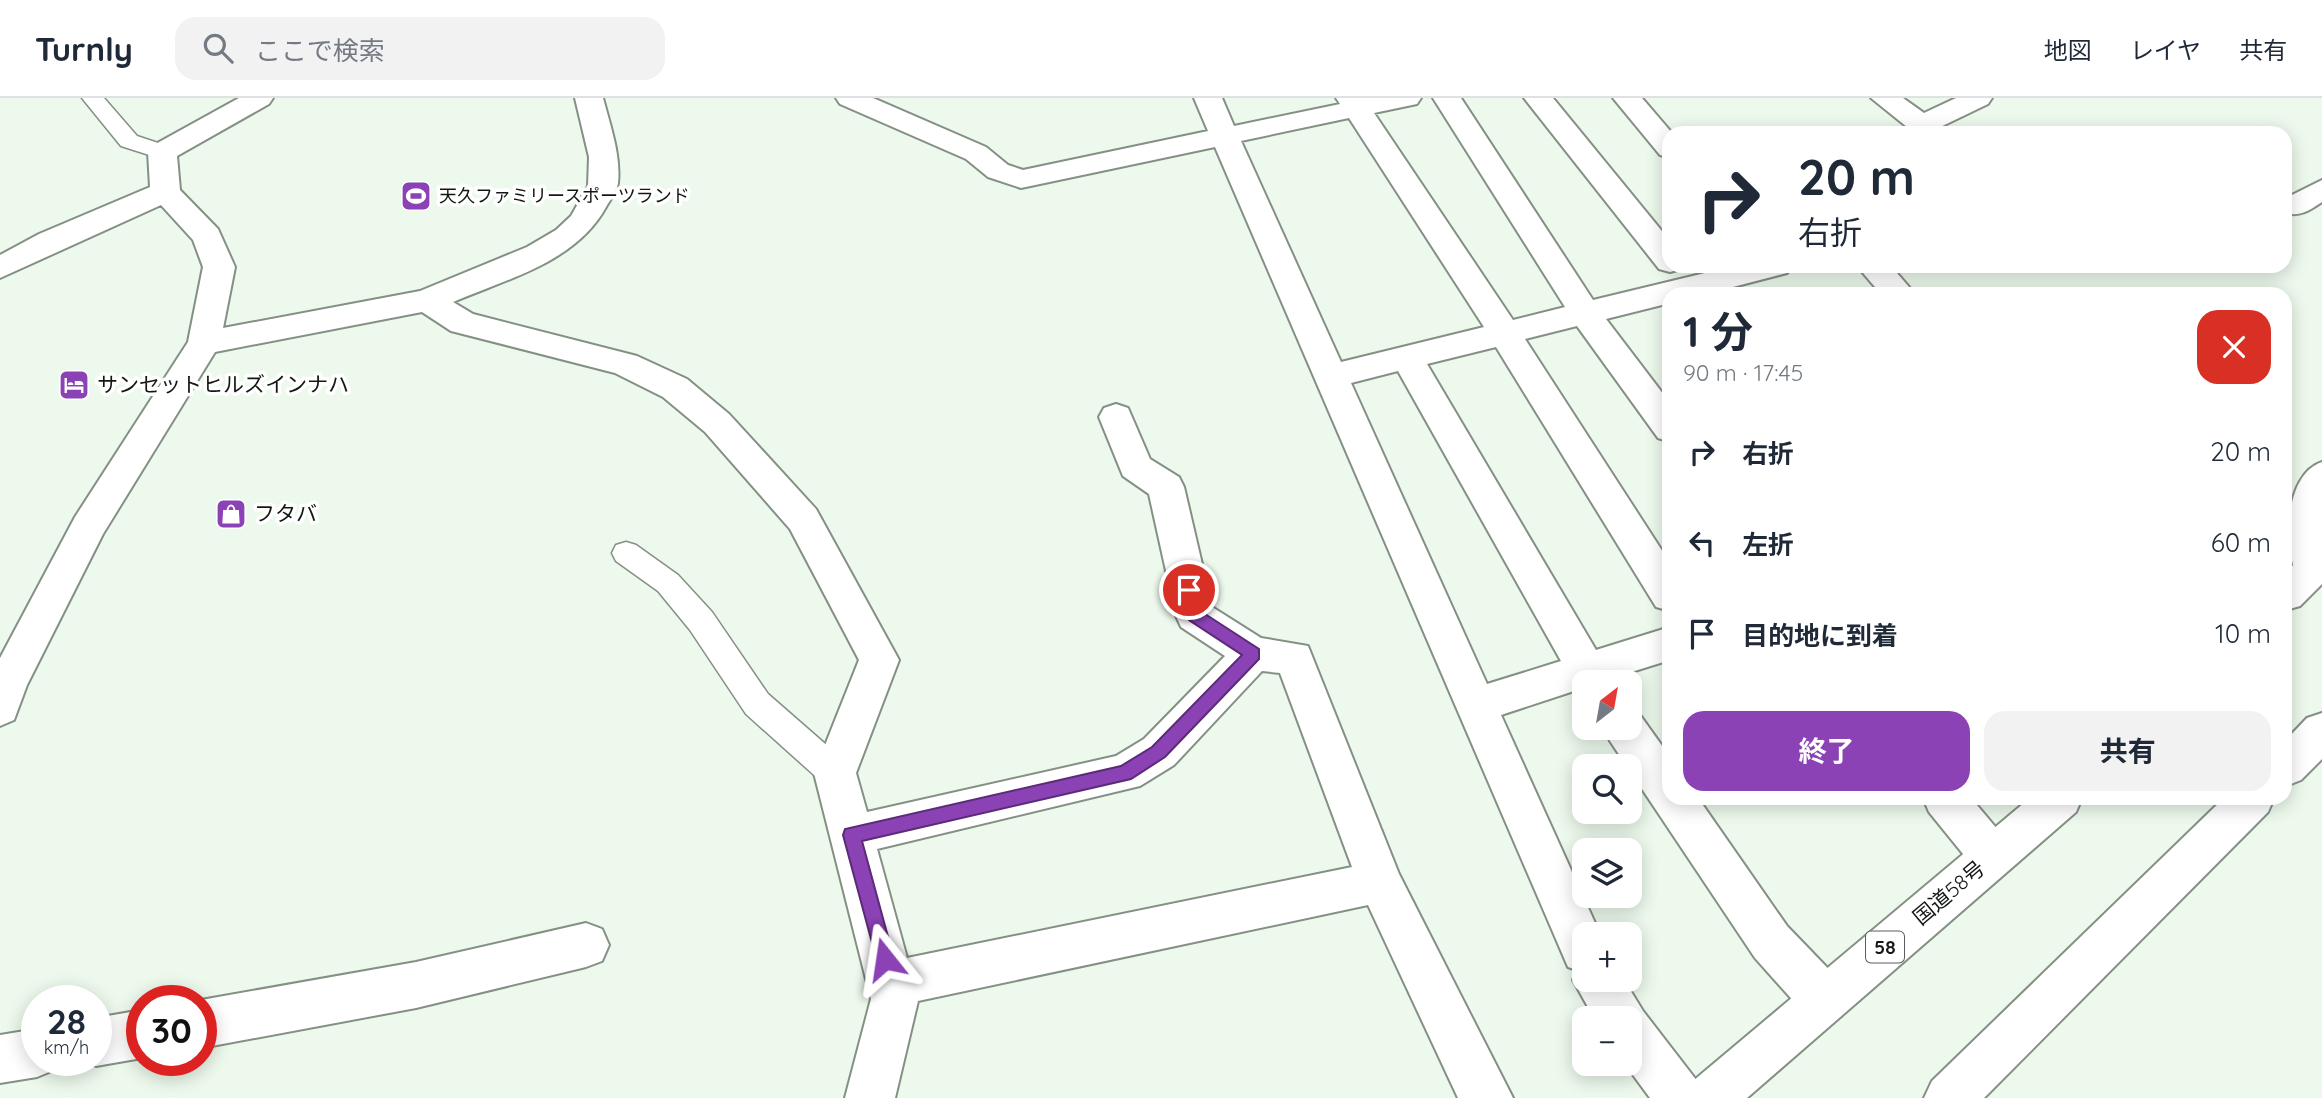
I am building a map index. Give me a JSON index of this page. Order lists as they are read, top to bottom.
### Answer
{
  "streets": {
    "main road": ["国道58号", "58"]
  },
  "places": {
    "sports": ["天久ファミリースポーツランド"],
    "hotel": ["サンセットヒルズインナハ"],
    "shop": ["フタバ"]
  },
  "north": "top right",
  "page": {
    "header": "Turnly",
    "search": "ここで検索",
    "nav": ["地図", "レイヤ", "共有"],
    "turn": ["20 m", "右折"],
    "heading": ["1 分", "90 m · 17:45"],
    "list": [
      {
        "name": "右折",
        "value": "20 m"
      },
      {
        "name": "左折",
        "value": "60 m"
      },
      {
        "name": "目的地に到着",
        "value": "10 m"
      }
    ],
    "map_buttons": ["+", "−"],
    "buttons": ["終了", "共有"],
    "speed": "28 km/h",
    "limit": "30"
  }
}
